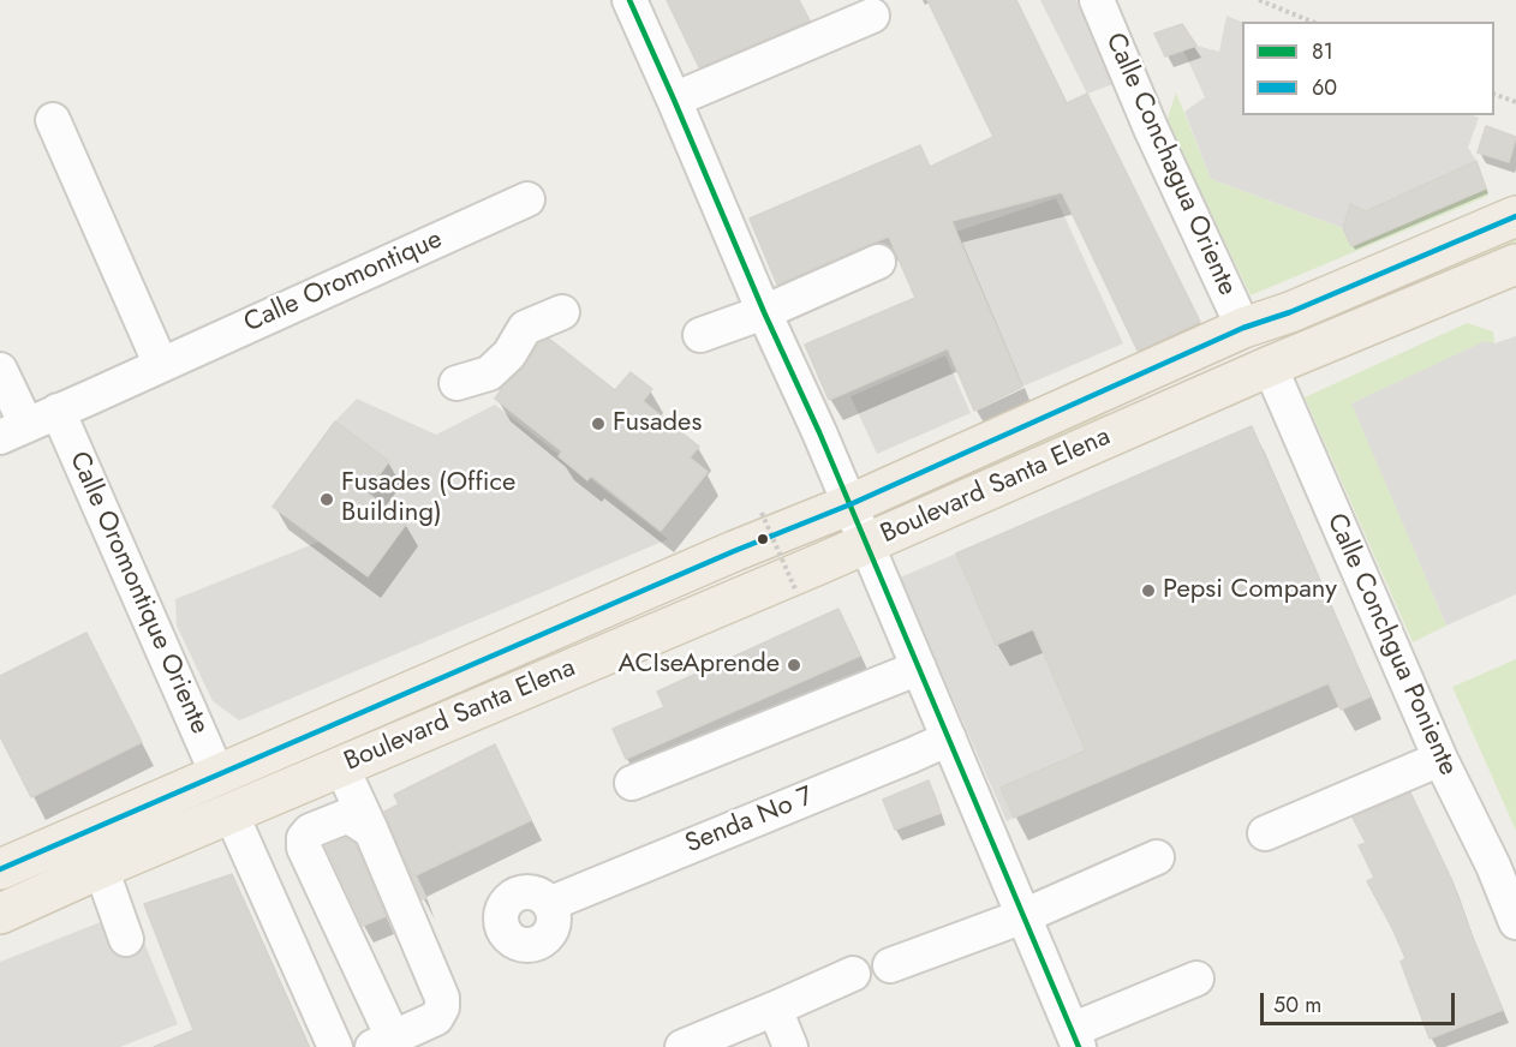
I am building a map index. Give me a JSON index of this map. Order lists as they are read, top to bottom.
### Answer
{
  "streets": {
    "main road": ["Boulevard Santa Elena"],
    "street": [
      "Calle Conchagua Oriente",
      "Calle Oromontique",
      "Calle Oromontique Oriente",
      "Calle Conchgua Poniente",
      "Senda No 7"
    ]
  },
  "crossings": [
    ["Calle Conchagua Oriente", "Boulevard Santa Elena"],
    ["Calle Oromontique", "Calle Oromontique Oriente"],
    ["Boulevard Santa Elena", "Calle Oromontique Oriente"],
    ["Boulevard Santa Elena", "Calle Conchgua Poniente"]
  ],
  "places": [
    "Fusades",
    "Fusades (Office Building)",
    "Pepsi Company",
    "ACIseAprende"
  ],
  "lines": ["transit line 81", "transit line 60"],
  "legend": ["81", "60"],
  "scale_bar": "50 m"
}
